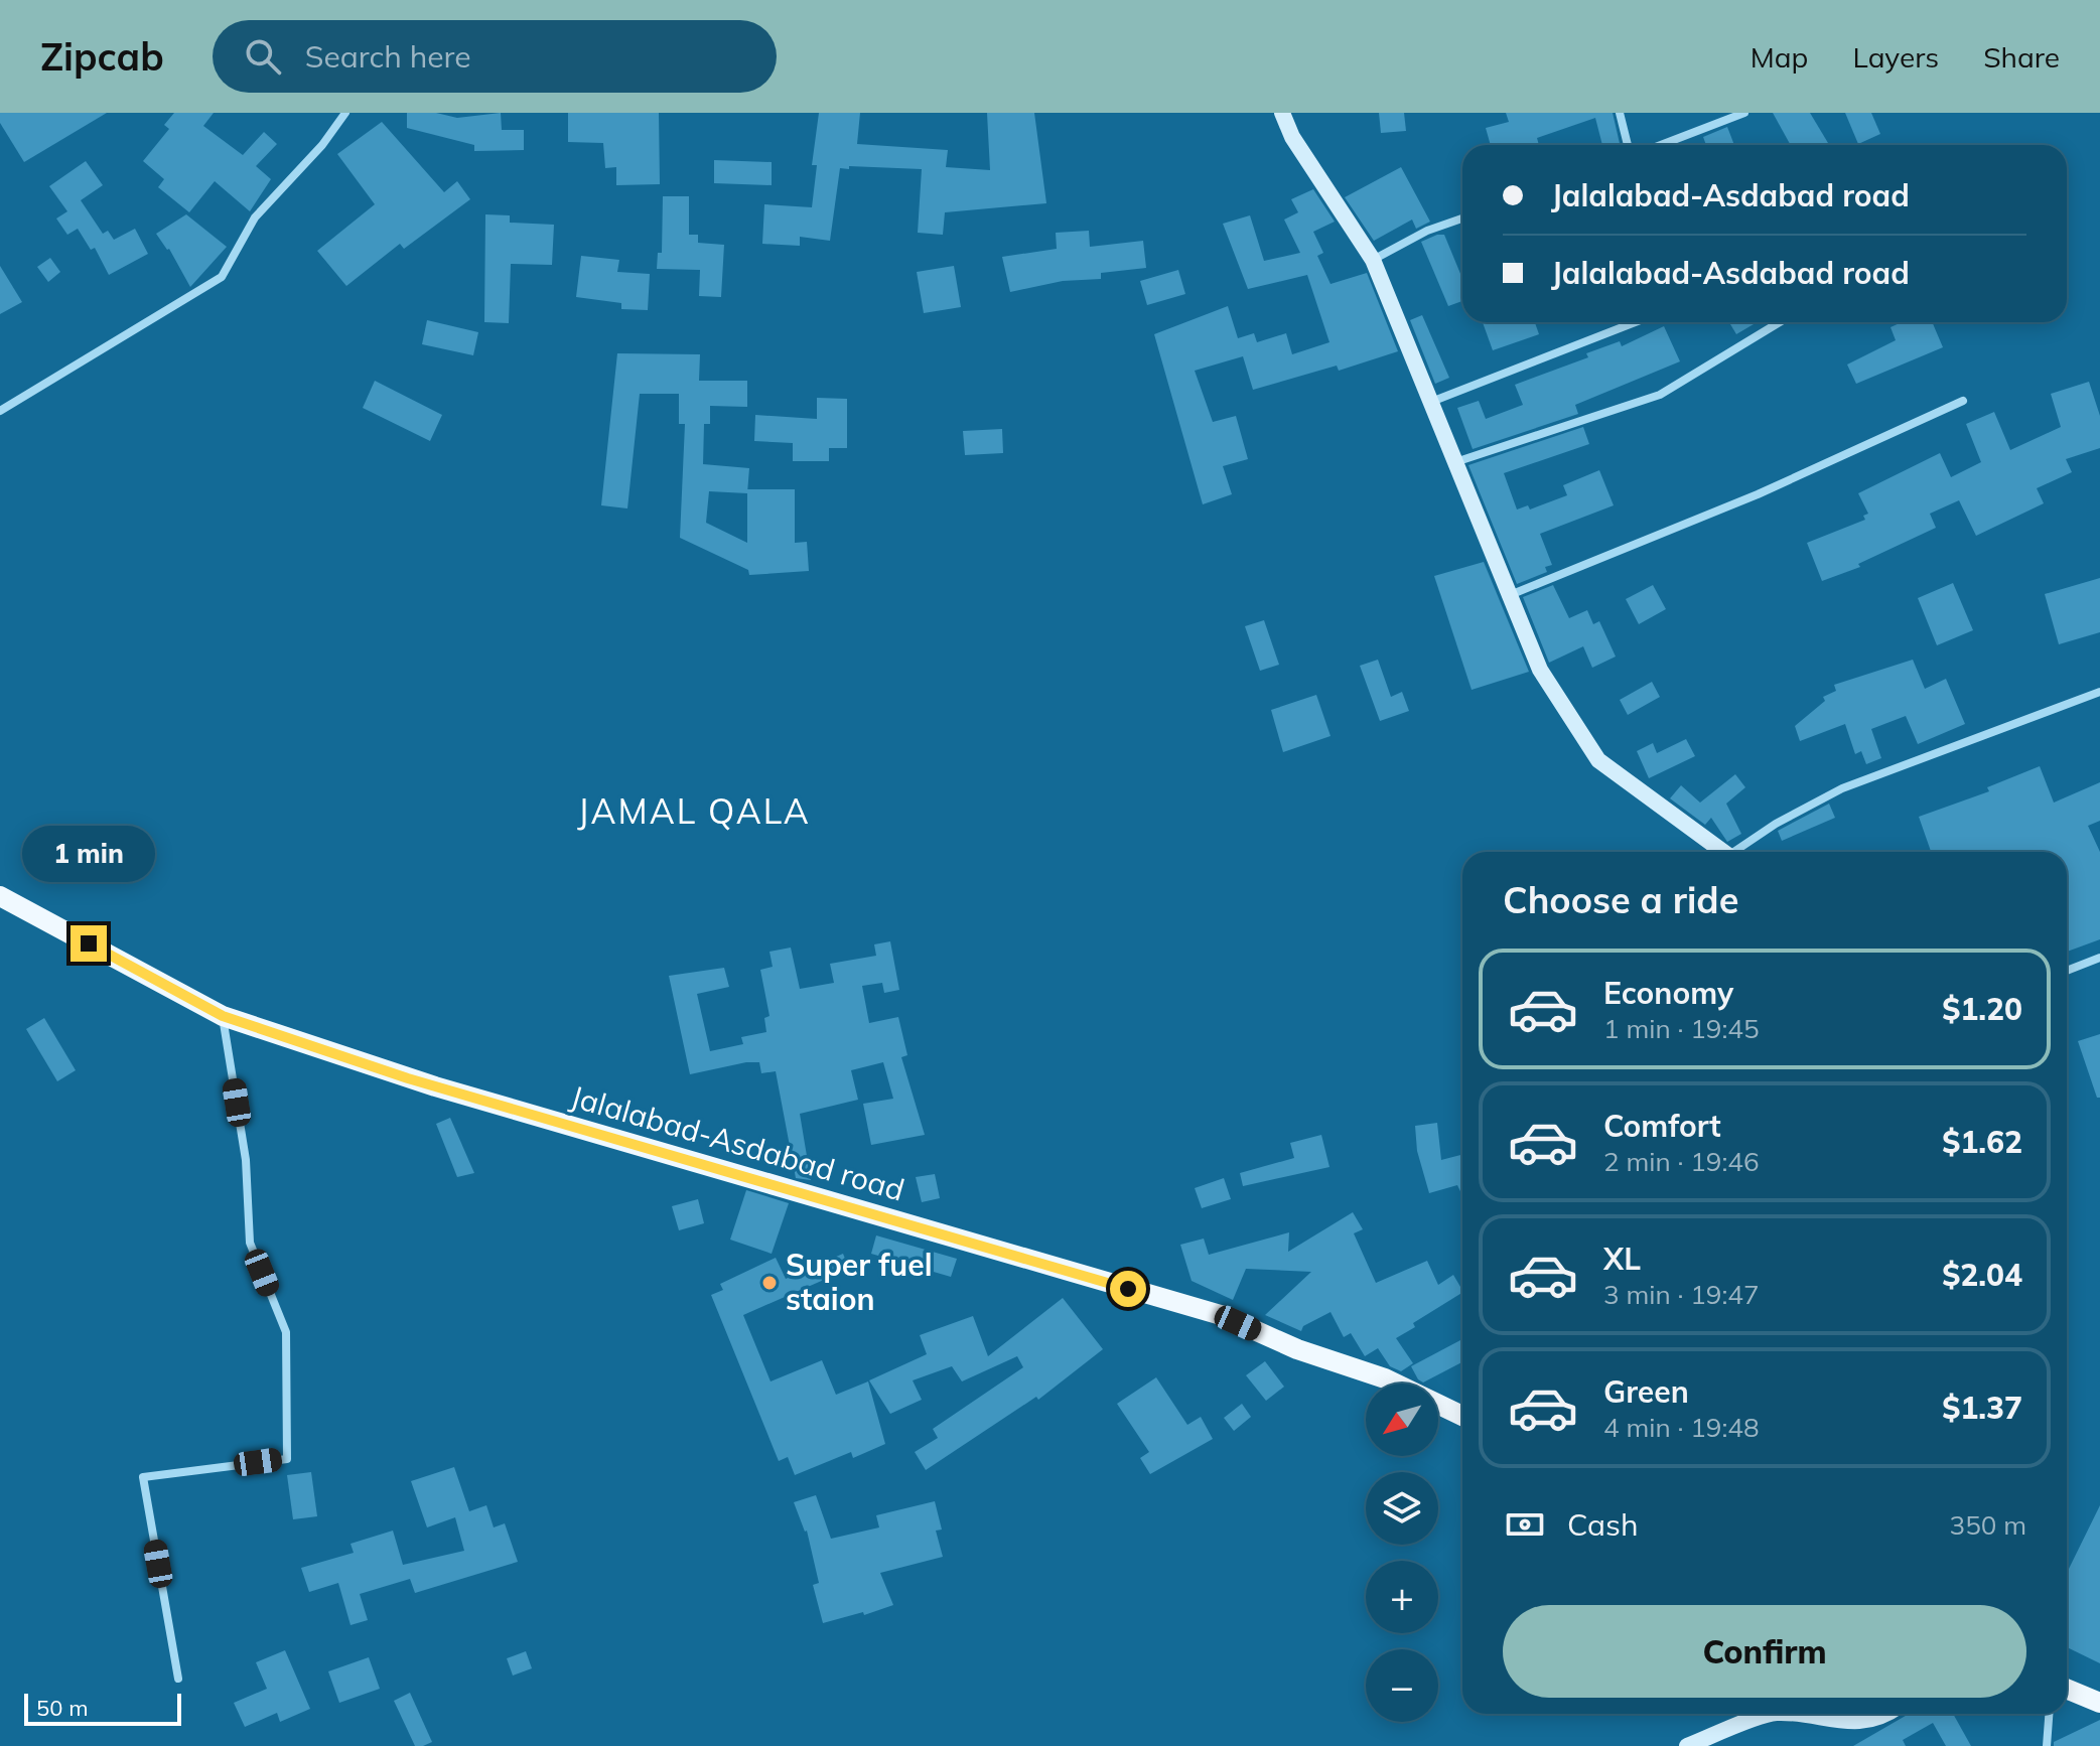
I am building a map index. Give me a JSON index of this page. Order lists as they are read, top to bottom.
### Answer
{
  "streets": {
    "main road": ["Jalalabad-Asdabad road"]
  },
  "districts": ["JAMAL QALA"],
  "places": ["Super fuel staion"],
  "scale_bar": "50 m",
  "north": "bottom left",
  "page": {
    "header": "Zipcab",
    "search": "Search here",
    "nav": ["Map", "Layers", "Share"],
    "banner": ["Jalalabad-Asdabad road", "Jalalabad-Asdabad road"],
    "bubble": "1 min",
    "heading": "Choose a ride",
    "list": [
      {
        "name": "Economy",
        "note": "1 min · 19:45",
        "value": "$1.20"
      },
      {
        "name": "Comfort",
        "note": "2 min · 19:46",
        "value": "$1.62"
      },
      {
        "name": "XL",
        "note": "3 min · 19:47",
        "value": "$2.04"
      },
      {
        "name": "Green",
        "note": "4 min · 19:48",
        "value": "$1.37"
      }
    ],
    "map_buttons": ["+", "−"],
    "pay": ["Cash", "350 m"],
    "buttons": "Confirm",
    "scale": "50 m"
  }
}
